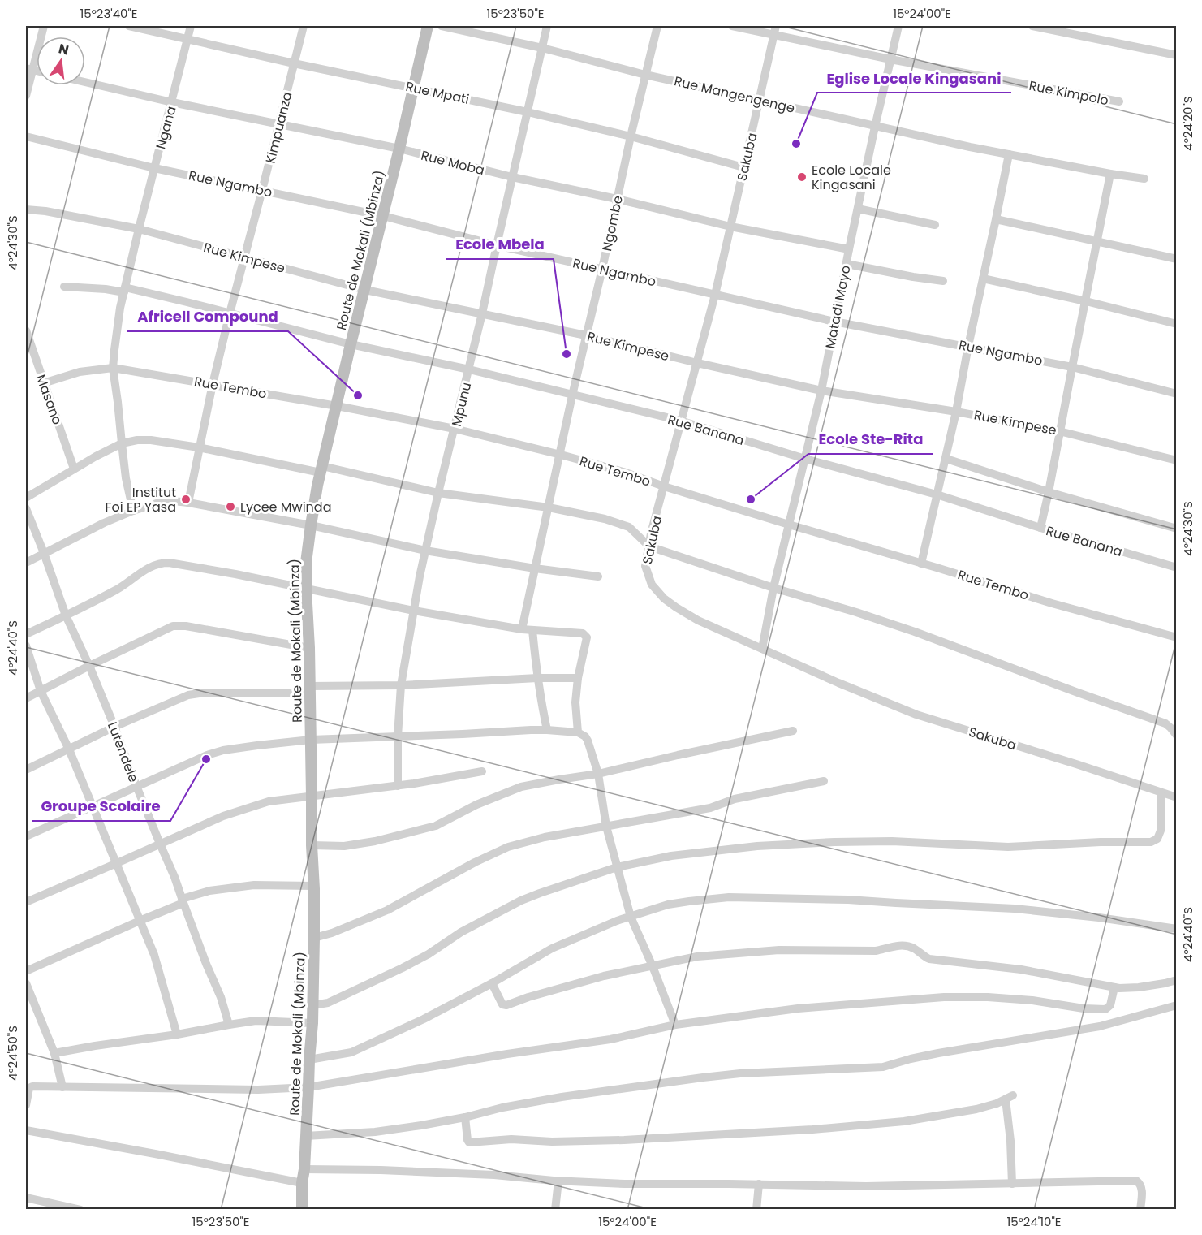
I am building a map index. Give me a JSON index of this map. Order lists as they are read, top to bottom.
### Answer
{
  "streets": {
    "street": [
      "Rue Mpati",
      "Rue Kimpolo",
      "Rue Mangengenge",
      "Ngana",
      "Kimpuanza",
      "Sakuba",
      "Rue Moba",
      "Rue Ngambo",
      "Ngombe",
      "Route de Mokali (Mbinza)",
      "Rue Kimpese",
      "Matadi Mayo",
      "Rue Tembo",
      "Masano",
      "Mpunu",
      "Rue Banana",
      "Lutendele"
    ]
  },
  "crossings": [
    ["Rue Mpati", "Ngana"],
    ["Rue Mpati", "Kimpuanza"],
    ["Rue Mpati", "Sakuba"],
    ["Rue Mpati", "Ngombe"],
    ["Rue Mpati", "Route de Mokali (Mbinza)"],
    ["Rue Mpati", "Mpunu"],
    ["Rue Kimpolo", "Sakuba"],
    ["Rue Kimpolo", "Matadi Mayo"],
    ["Rue Mangengenge", "Sakuba"],
    ["Rue Mangengenge", "Ngombe"],
    ["Rue Mangengenge", "Matadi Mayo"],
    ["Rue Mangengenge", "Mpunu"],
    ["Ngana", "Rue Moba"],
    ["Ngana", "Rue Ngambo"],
    ["Ngana", "Rue Kimpese"],
    ["Ngana", "Rue Tembo"],
    ["Ngana", "Rue Banana"],
    ["Kimpuanza", "Rue Moba"],
    ["Kimpuanza", "Rue Ngambo"],
    ["Kimpuanza", "Rue Kimpese"],
    ["Kimpuanza", "Rue Tembo"],
    ["Kimpuanza", "Rue Banana"],
    ["Sakuba", "Rue Moba"],
    ["Sakuba", "Rue Ngambo"],
    ["Sakuba", "Rue Kimpese"],
    ["Sakuba", "Matadi Mayo"],
    ["Sakuba", "Rue Tembo"],
    ["Sakuba", "Rue Banana"],
    ["Rue Moba", "Ngombe"],
    ["Rue Moba", "Route de Mokali (Mbinza)"],
    ["Rue Moba", "Matadi Mayo"],
    ["Rue Moba", "Mpunu"],
    ["Rue Ngambo", "Ngombe"],
    ["Rue Ngambo", "Route de Mokali (Mbinza)"],
    ["Rue Ngambo", "Matadi Mayo"],
    ["Rue Ngambo", "Mpunu"],
    ["Ngombe", "Rue Kimpese"],
    ["Ngombe", "Rue Tembo"],
    ["Ngombe", "Rue Banana"],
    ["Route de Mokali (Mbinza)", "Rue Kimpese"],
    ["Route de Mokali (Mbinza)", "Rue Tembo"],
    ["Route de Mokali (Mbinza)", "Rue Banana"],
    ["Rue Kimpese", "Matadi Mayo"],
    ["Rue Kimpese", "Mpunu"],
    ["Matadi Mayo", "Rue Tembo"],
    ["Matadi Mayo", "Rue Banana"],
    ["Rue Tembo", "Masano"],
    ["Rue Tembo", "Mpunu"],
    ["Mpunu", "Rue Banana"]
  ],
  "places": [
    "Eglise Locale Kingasani",
    "Ecole Locale Kingasani",
    "Ecole Mbela",
    "Africell Compound",
    "Institut Foi EP Yasa",
    "Ecole Ste-Rita",
    "Lycee Mwinda",
    "Groupe Scolaire"
  ],
  "north": "top",
  "coordinates": [
    "15°23'40\"E",
    "15°23'50\"E",
    "15°24'00\"E",
    "4°24'20\"S",
    "4°24'30\"S",
    "4°24'40\"S",
    "4°24'50\"S",
    "15°24'10\"E"
  ]
}
